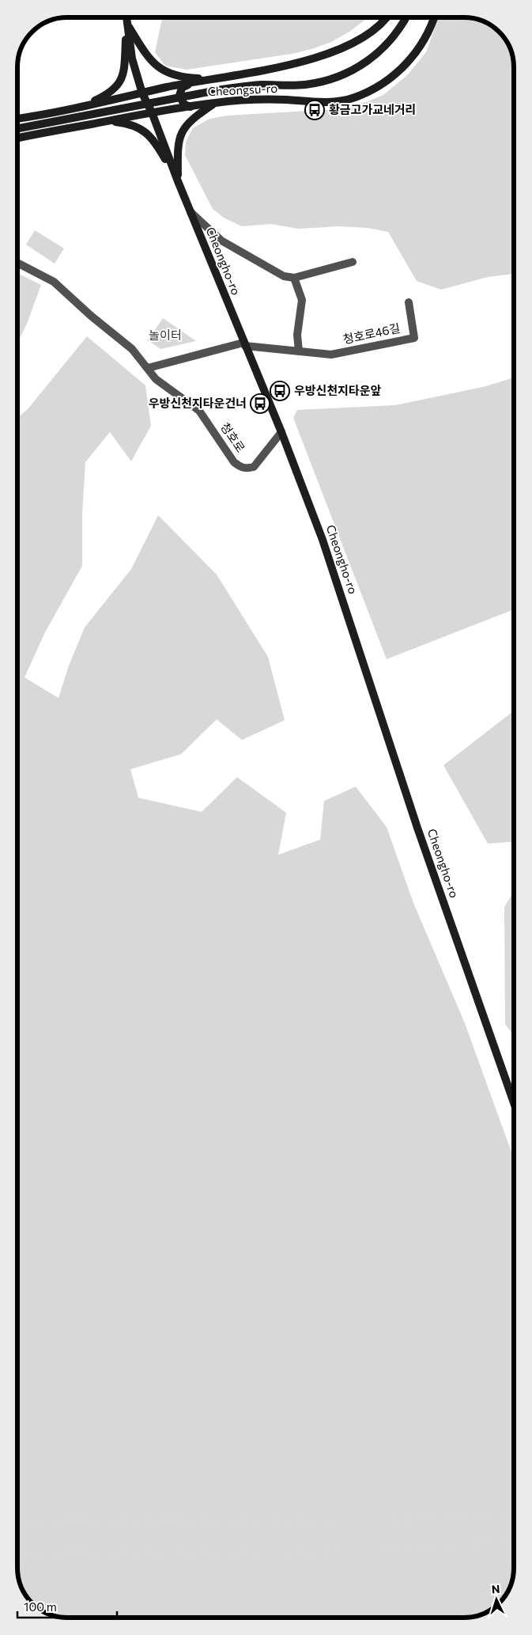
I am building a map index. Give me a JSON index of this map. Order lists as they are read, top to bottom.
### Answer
{
  "streets": {
    "main road": ["Cheongsu-ro", "Cheongho-ro"],
    "street": ["청호로46길", "청호로"]
  },
  "crossings": [
    ["Cheongsu-ro", "Cheongho-ro"],
    ["Cheongho-ro", "청호로46길"],
    ["Cheongho-ro", "청호로"]
  ],
  "parks": ["놀이터"],
  "places": {
    "bus stop": ["황금고가교네거리", "우방신천지타운앞", "우방신천지타운건너"]
  },
  "scale_bar": "100 m",
  "north": "top"
}
